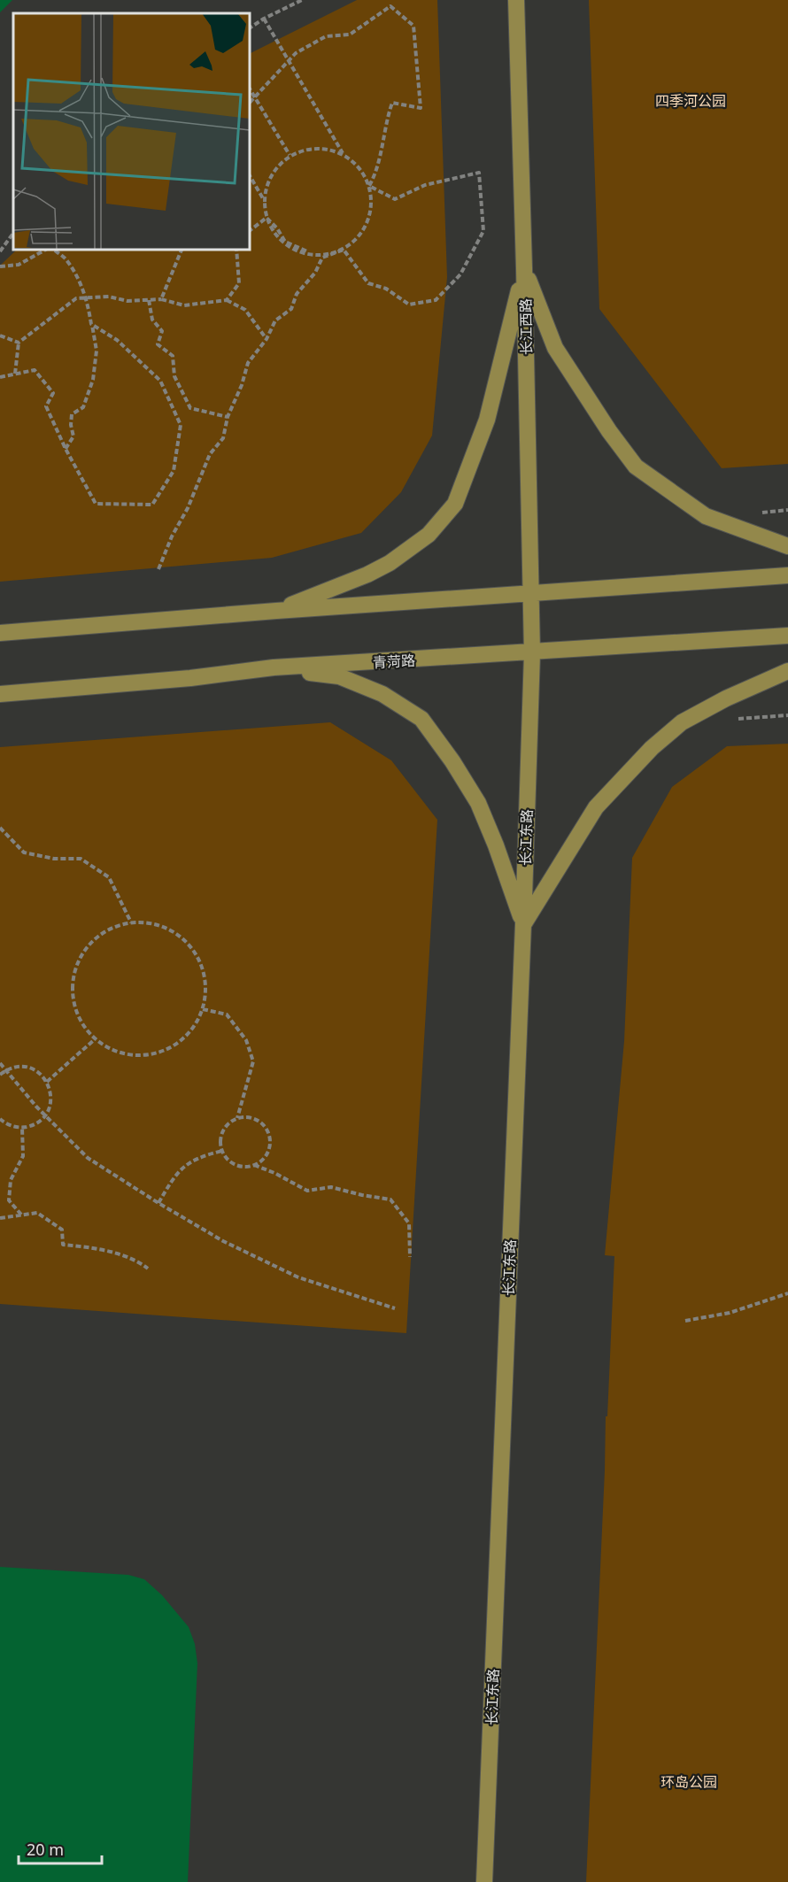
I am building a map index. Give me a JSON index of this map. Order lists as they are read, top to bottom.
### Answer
{
  "streets": {
    "main road": ["长江西路", "青菏路", "长江东路"]
  },
  "crossings": [
    ["长江西路", "青菏路"],
    ["长江西路", "长江东路"],
    ["青菏路", "长江东路"]
  ],
  "parks": ["四季河公园", "环岛公园"],
  "scale_bar": "20 m"
}
